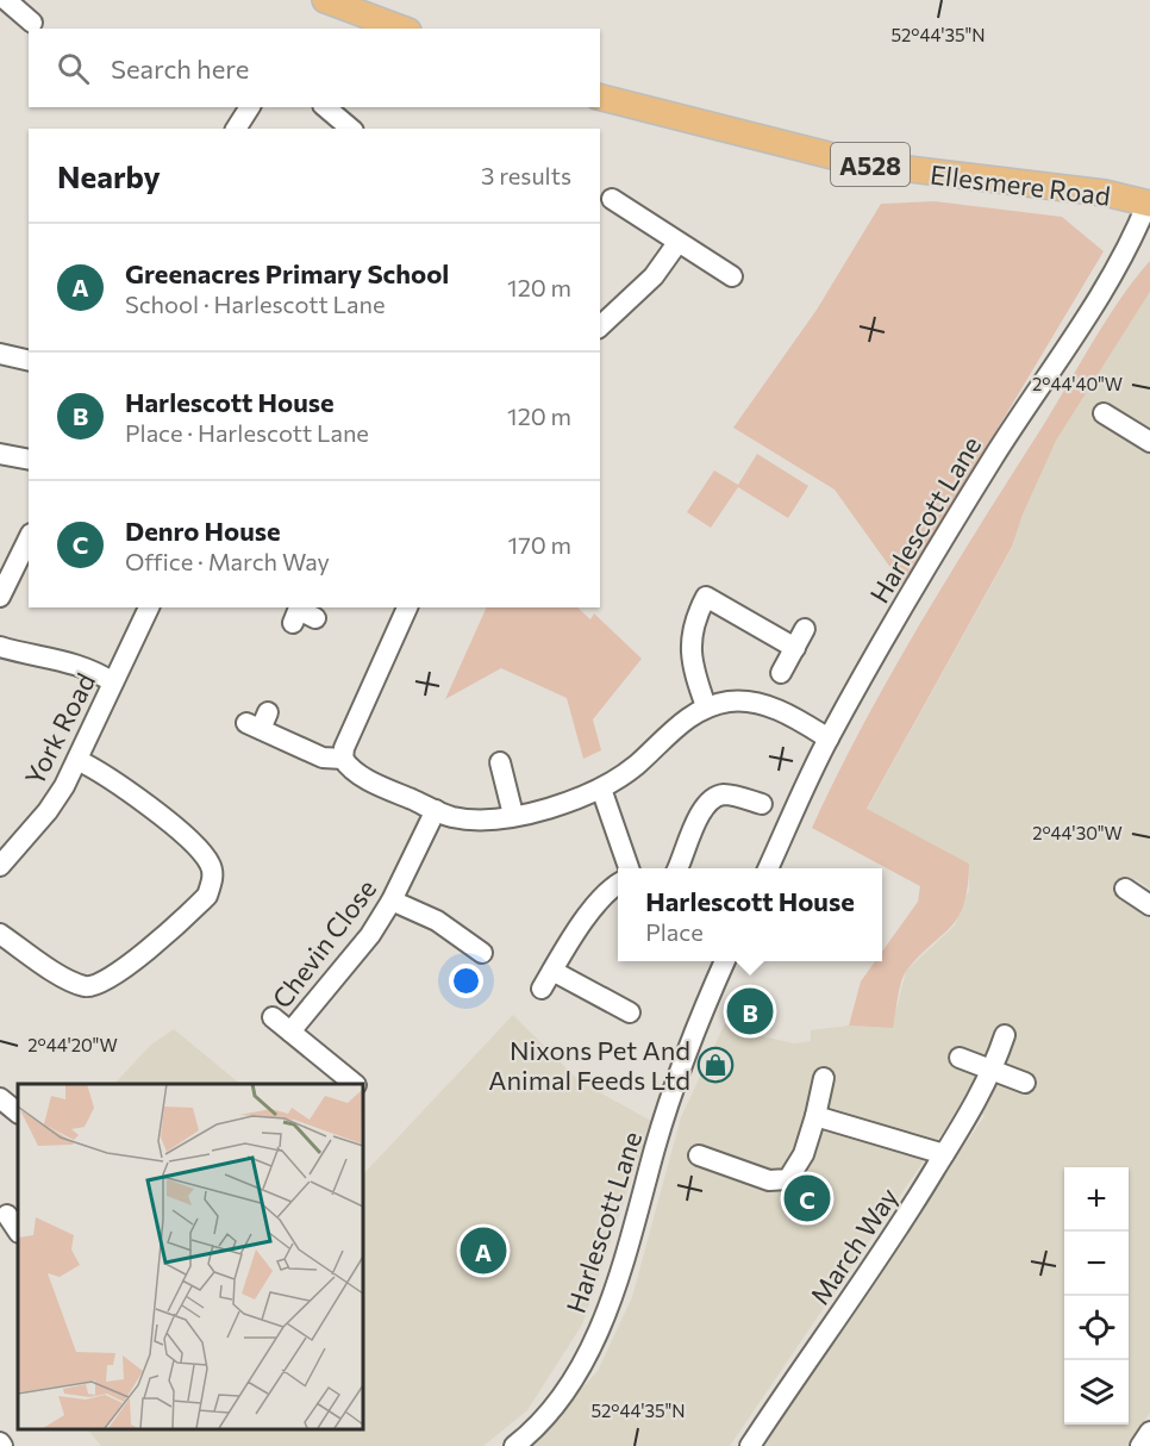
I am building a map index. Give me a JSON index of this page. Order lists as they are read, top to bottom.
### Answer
{
  "streets": {
    "main road": ["A528", "Ellesmere Road"],
    "street": [
      "Harlescott Lane",
      "York Road",
      "Chevin Close",
      "March Way"
    ]
  },
  "crossings": [
    ["Ellesmere Road", "Harlescott Lane"]
  ],
  "places": {
    "shop": ["Nixons Pet And Animal Feeds Ltd"]
  },
  "page": {
    "search": "Search here",
    "heading": ["Nearby", "3 results"],
    "list": [
      {
        "mark": "A",
        "name": "Greenacres Primary School",
        "note": "School · Harlescott Lane",
        "value": "120 m"
      },
      {
        "mark": "B",
        "name": "Harlescott House",
        "note": "Place · Harlescott Lane",
        "value": "120 m"
      },
      {
        "mark": "C",
        "name": "Denro House",
        "note": "Office · March Way",
        "value": "170 m"
      }
    ],
    "popup": ["Harlescott House", "Place"],
    "pins": ["B", "C", "A"],
    "map_buttons": ["+", "−"]
  },
  "coordinates": [
    "52°44'35\"N",
    "2°44'40\"W",
    "2°44'30\"W",
    "2°44'20\"W"
  ]
}
